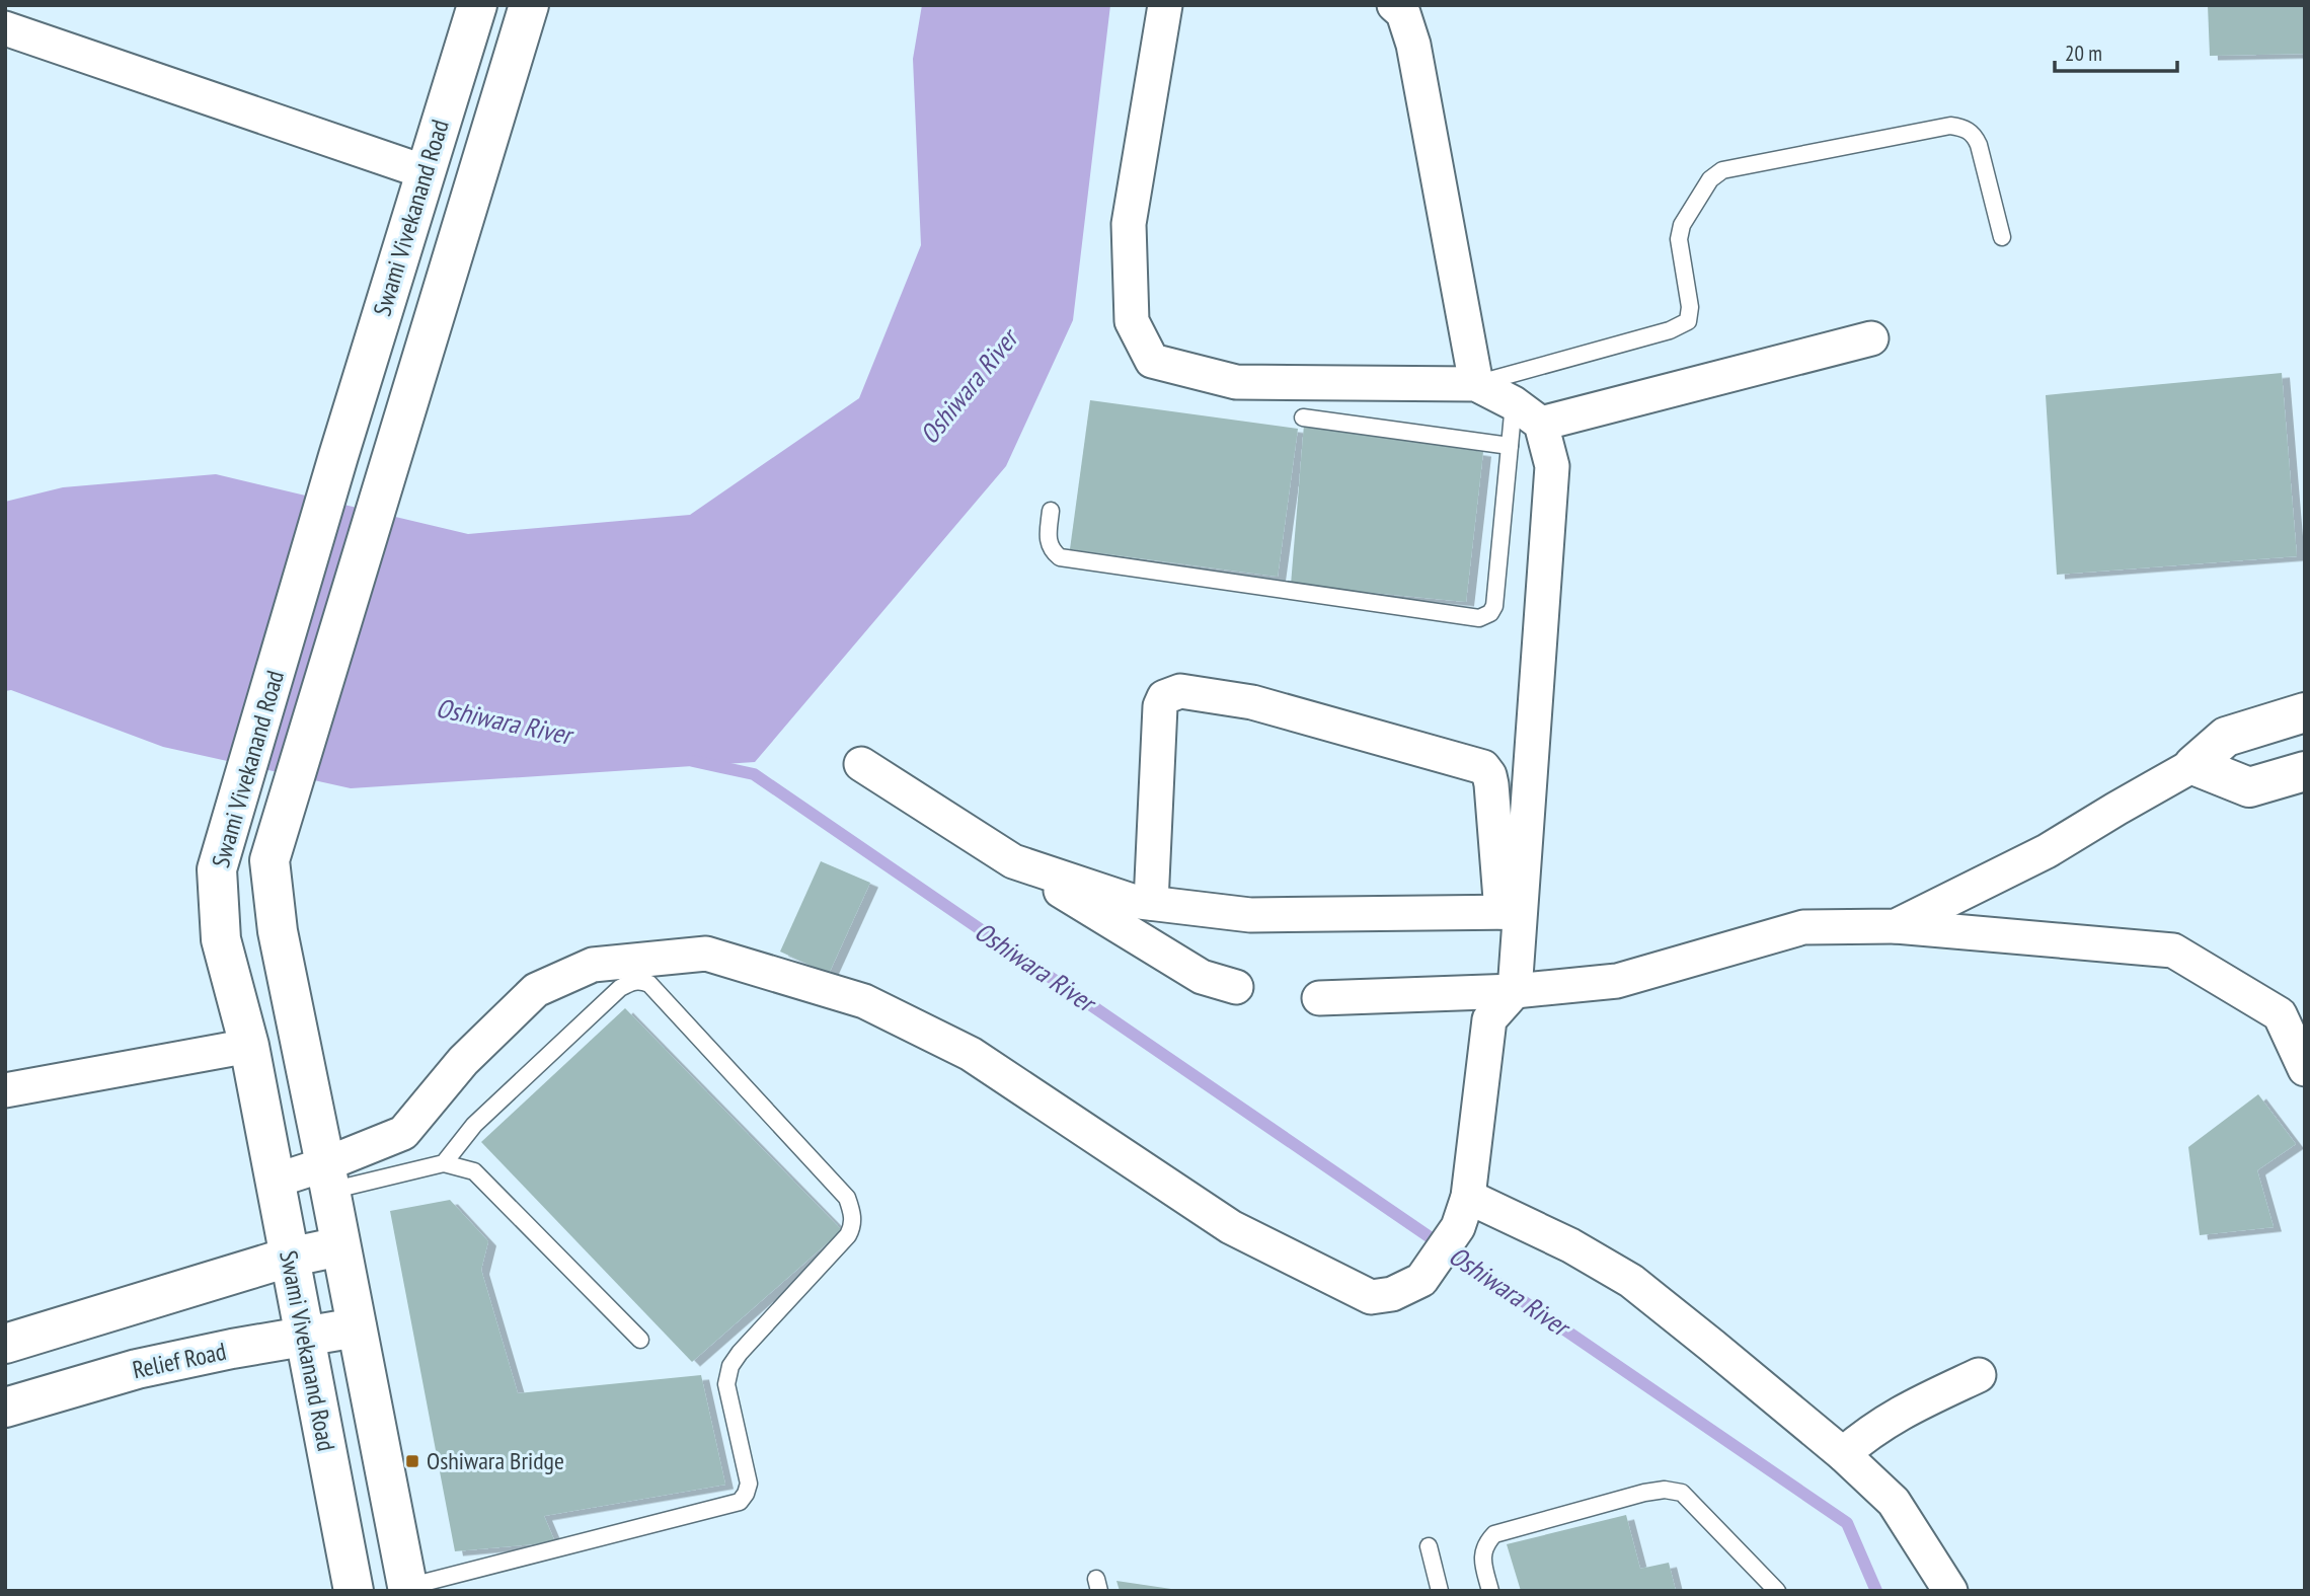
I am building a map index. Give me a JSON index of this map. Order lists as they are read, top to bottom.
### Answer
{
  "streets": {
    "main road": ["Swami Vivekanand Road", "Relief Road"]
  },
  "crossings": [
    ["Swami Vivekanand Road", "Relief Road"]
  ],
  "water": ["Oshiwara River"],
  "places": {
    "transit": ["Oshiwara Bridge"]
  },
  "scale_bar": "20 m"
}
